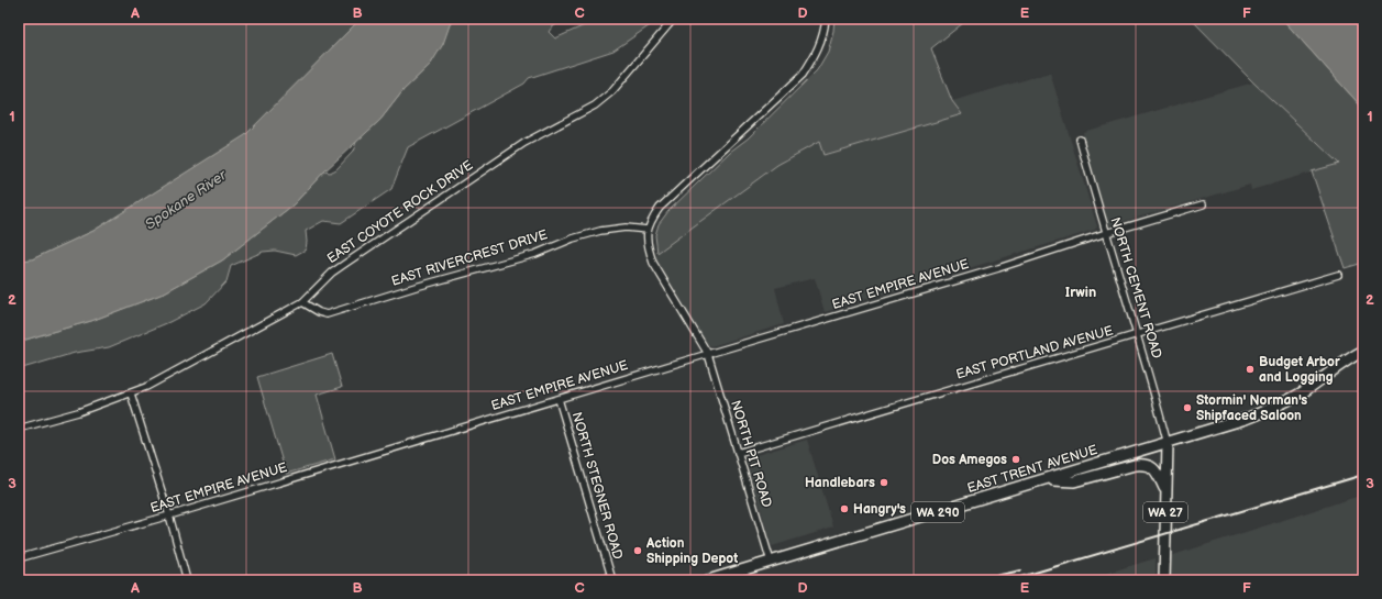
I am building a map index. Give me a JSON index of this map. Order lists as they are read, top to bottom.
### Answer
{
  "streets": {
    "main road": ["EAST TRENT AVENUE", "WA 290", "WA 27"],
    "street": [
      "EAST COYOTE ROCK DRIVE",
      "EAST RIVERCREST DRIVE",
      "EAST EMPIRE AVENUE",
      "NORTH CEMENT ROAD",
      "EAST PORTLAND AVENUE",
      "NORTH PIT ROAD",
      "NORTH STEGNER ROAD"
    ]
  },
  "crossings": [
    ["EAST COYOTE ROCK DRIVE", "EAST RIVERCREST DRIVE"],
    ["EAST EMPIRE AVENUE", "NORTH CEMENT ROAD"],
    ["EAST EMPIRE AVENUE", "NORTH PIT ROAD"],
    ["EAST EMPIRE AVENUE", "NORTH STEGNER ROAD"],
    ["NORTH CEMENT ROAD", "EAST PORTLAND AVENUE"],
    ["NORTH CEMENT ROAD", "EAST TRENT AVENUE"],
    ["NORTH CEMENT ROAD", "WA 27"],
    ["EAST PORTLAND AVENUE", "NORTH PIT ROAD"],
    ["NORTH PIT ROAD", "EAST TRENT AVENUE"],
    ["EAST TRENT AVENUE", "WA 27"]
  ],
  "districts": ["Irwin"],
  "water": ["Spokane River"],
  "places": [
    "Budget Arbor and Logging",
    "Stormin' Norman's Shipfaced Saloon",
    "Dos Amegos",
    "Handlebars",
    "Hangry's",
    "Action Shipping Depot"
  ],
  "grid": {
    "columns": [
      "A",
      "B",
      "C",
      "D",
      "E",
      "F"
    ],
    "rows": ["1", "2", "3"]
  }
}
